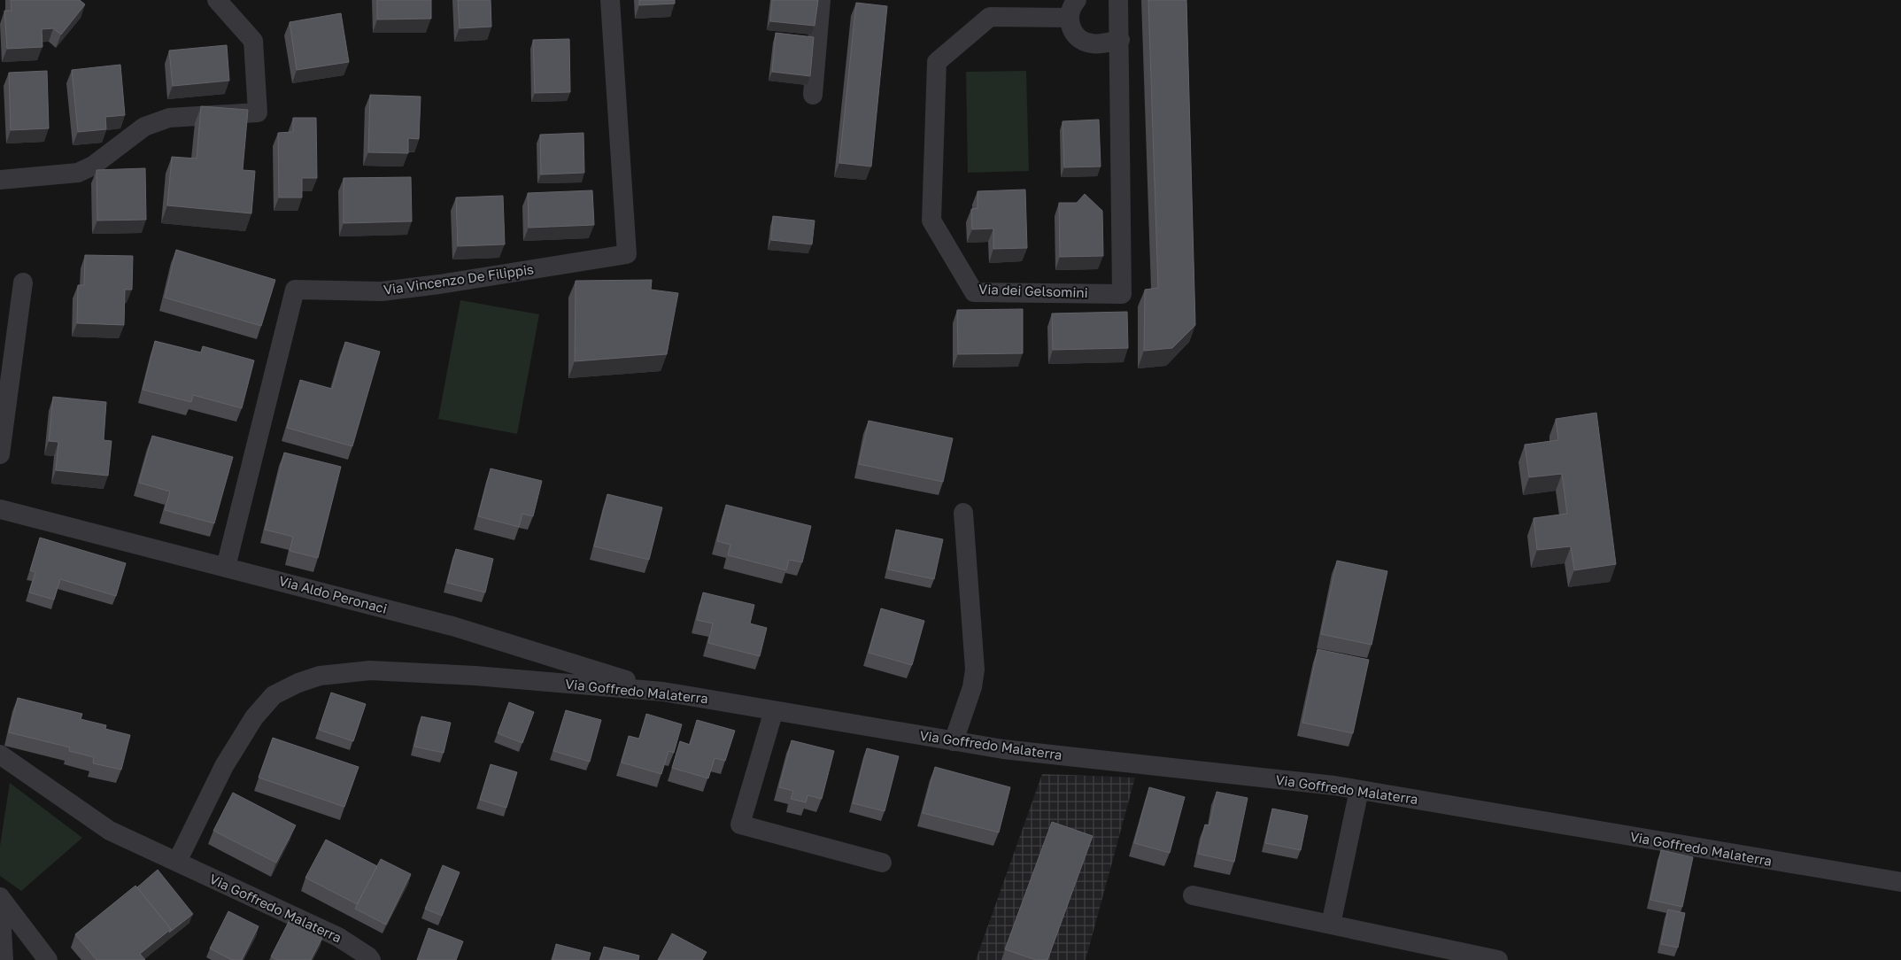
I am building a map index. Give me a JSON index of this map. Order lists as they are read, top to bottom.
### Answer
{
  "streets": {
    "street": [
      "Via Vincenzo De Filippis",
      "Via dei Gelsomini",
      "Via Aldo Peronaci",
      "Via Goffredo Malaterra"
    ]
  },
  "crossings": [
    ["Via Vincenzo De Filippis", "Via Aldo Peronaci"],
    ["Via Aldo Peronaci", "Via Goffredo Malaterra"]
  ]
}
